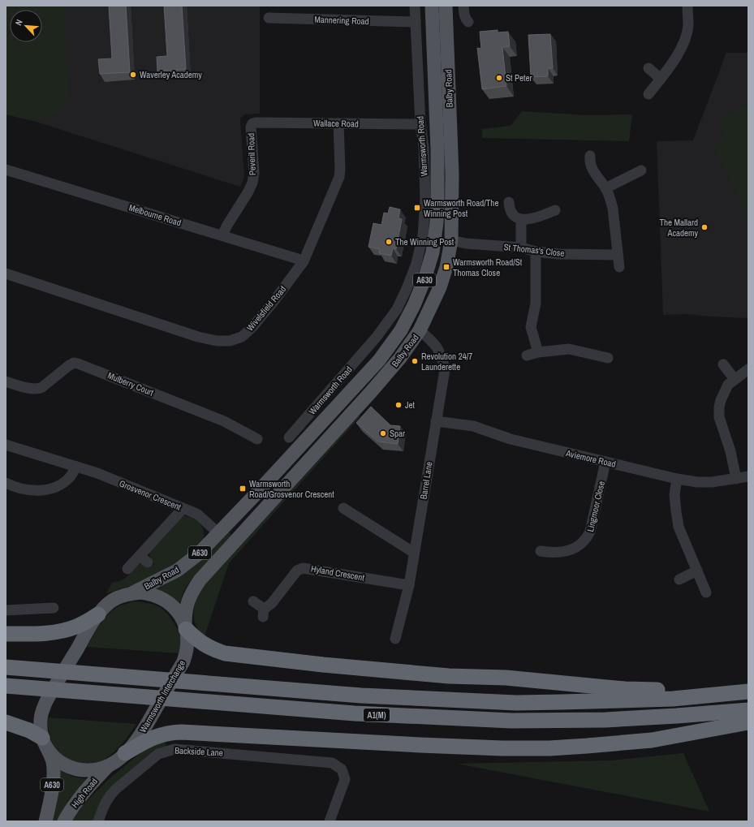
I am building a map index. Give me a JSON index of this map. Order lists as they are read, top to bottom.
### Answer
{
  "streets": {
    "highway": ["A1(M)"],
    "main road": [
      "Balby Road",
      "A630",
      "Warmsworth Interchange",
      "High Road"
    ],
    "street": [
      "Mannering Road",
      "Wallace Road",
      "Warmsworth Road",
      "Peveril Road",
      "Melbourne Road",
      "St Thomas's Close",
      "Wivelsfield Road",
      "Mulberry Court",
      "Aviemore Road",
      "Barrel Lane",
      "Grosvenor Crescent",
      "Lingmoor Close",
      "Hyland Crescent",
      "Backside Lane"
    ]
  },
  "crossings": [
    ["Mannering Road", "Warmsworth Road"],
    ["Balby Road", "St Thomas's Close"],
    ["Balby Road", "Barrel Lane"],
    ["Balby Road", "Grosvenor Crescent"],
    ["Balby Road", "Warmsworth Interchange"],
    ["Wallace Road", "Warmsworth Road"],
    ["Wallace Road", "Peveril Road"],
    ["Wallace Road", "Wivelsfield Road"],
    ["Peveril Road", "Melbourne Road"],
    ["Melbourne Road", "Wivelsfield Road"],
    ["A630", "Warmsworth Interchange"],
    ["Aviemore Road", "Barrel Lane"],
    ["Aviemore Road", "Lingmoor Close"],
    ["Barrel Lane", "Hyland Crescent"],
    ["Warmsworth Interchange", "High Road"]
  ],
  "places": {
    "other": [
      "Waverley Academy",
      "St Peter",
      "The Mallard Academy",
      "The Winning Post",
      "Revolution 24/7 Launderette",
      "Jet",
      "Spar"
    ],
    "transit": ["Warmsworth Road/The Winning Post", "Warmsworth Road/St Thomas Close", "Warmsworth Road/Grosvenor Crescent"]
  },
  "north": "top left"
}
